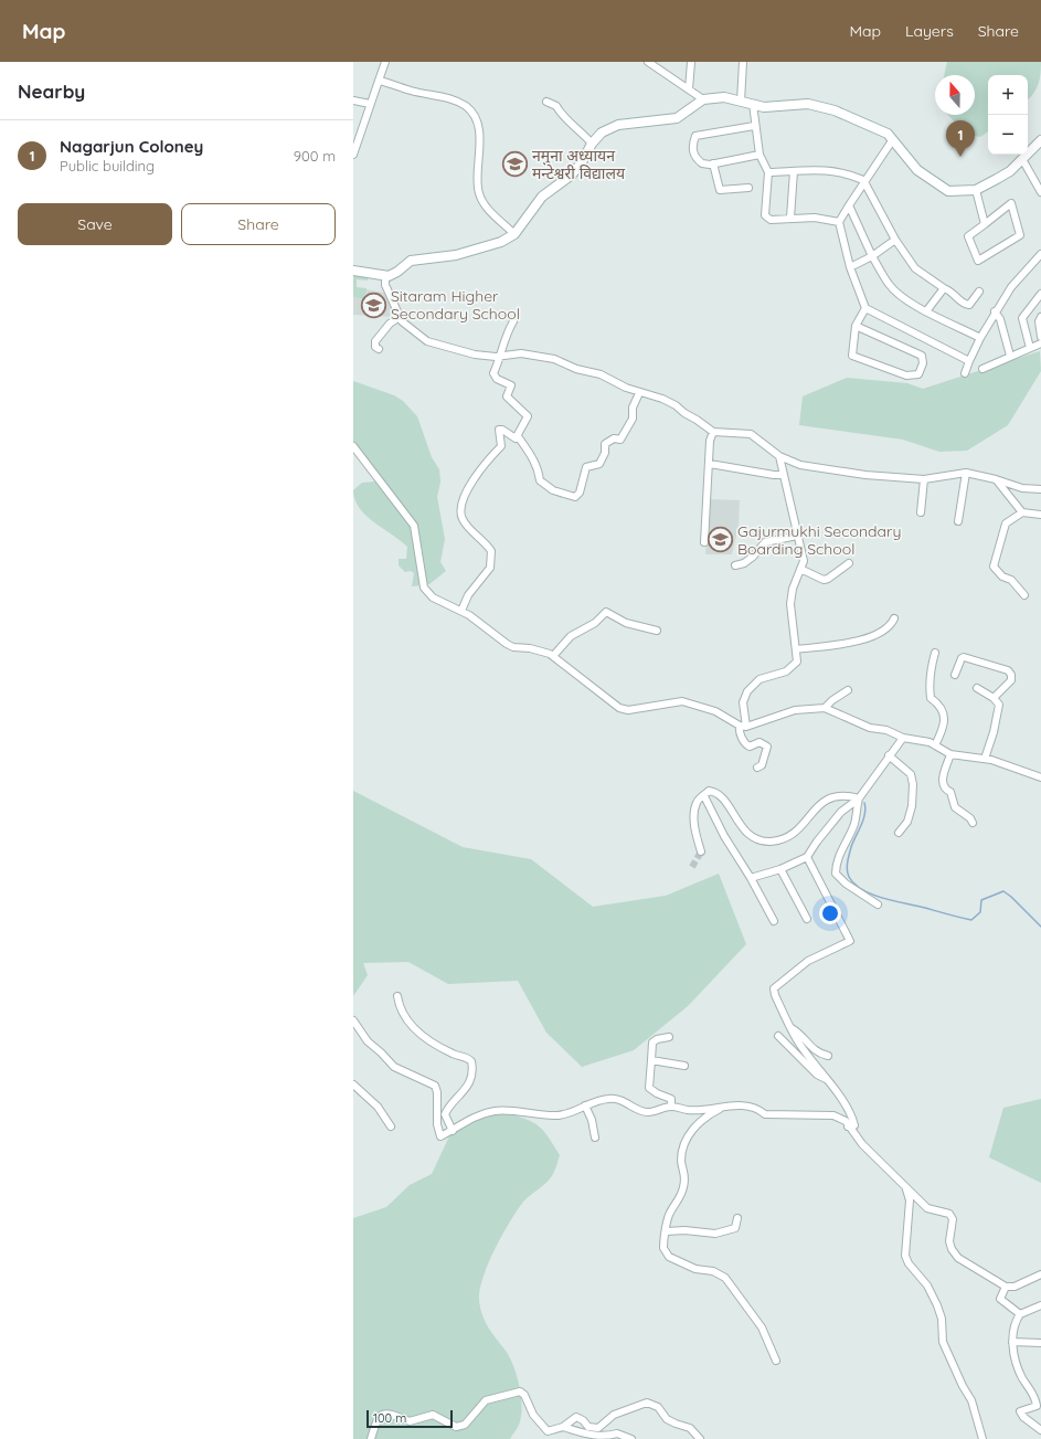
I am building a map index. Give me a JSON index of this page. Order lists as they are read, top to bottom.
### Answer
{
  "places": {
    "school or university": ["नमुना अध्यायन मन्टेश्वरी विद्यालय", "Sitaram Higher Secondary School", "Gajurmukhi Secondary Boarding School"]
  },
  "scale_bar": "100 m",
  "north": "top",
  "page": {
    "header": "Map",
    "nav": ["Map", "Layers", "Share"],
    "heading": "Nearby",
    "map_buttons": ["+", "−"],
    "list": [
      {
        "mark": "1",
        "name": "Nagarjun Coloney",
        "note": "Public building",
        "value": "900 m"
      }
    ],
    "pins": "1",
    "buttons": ["Save", "Share"],
    "scale": "100 m"
  }
}
